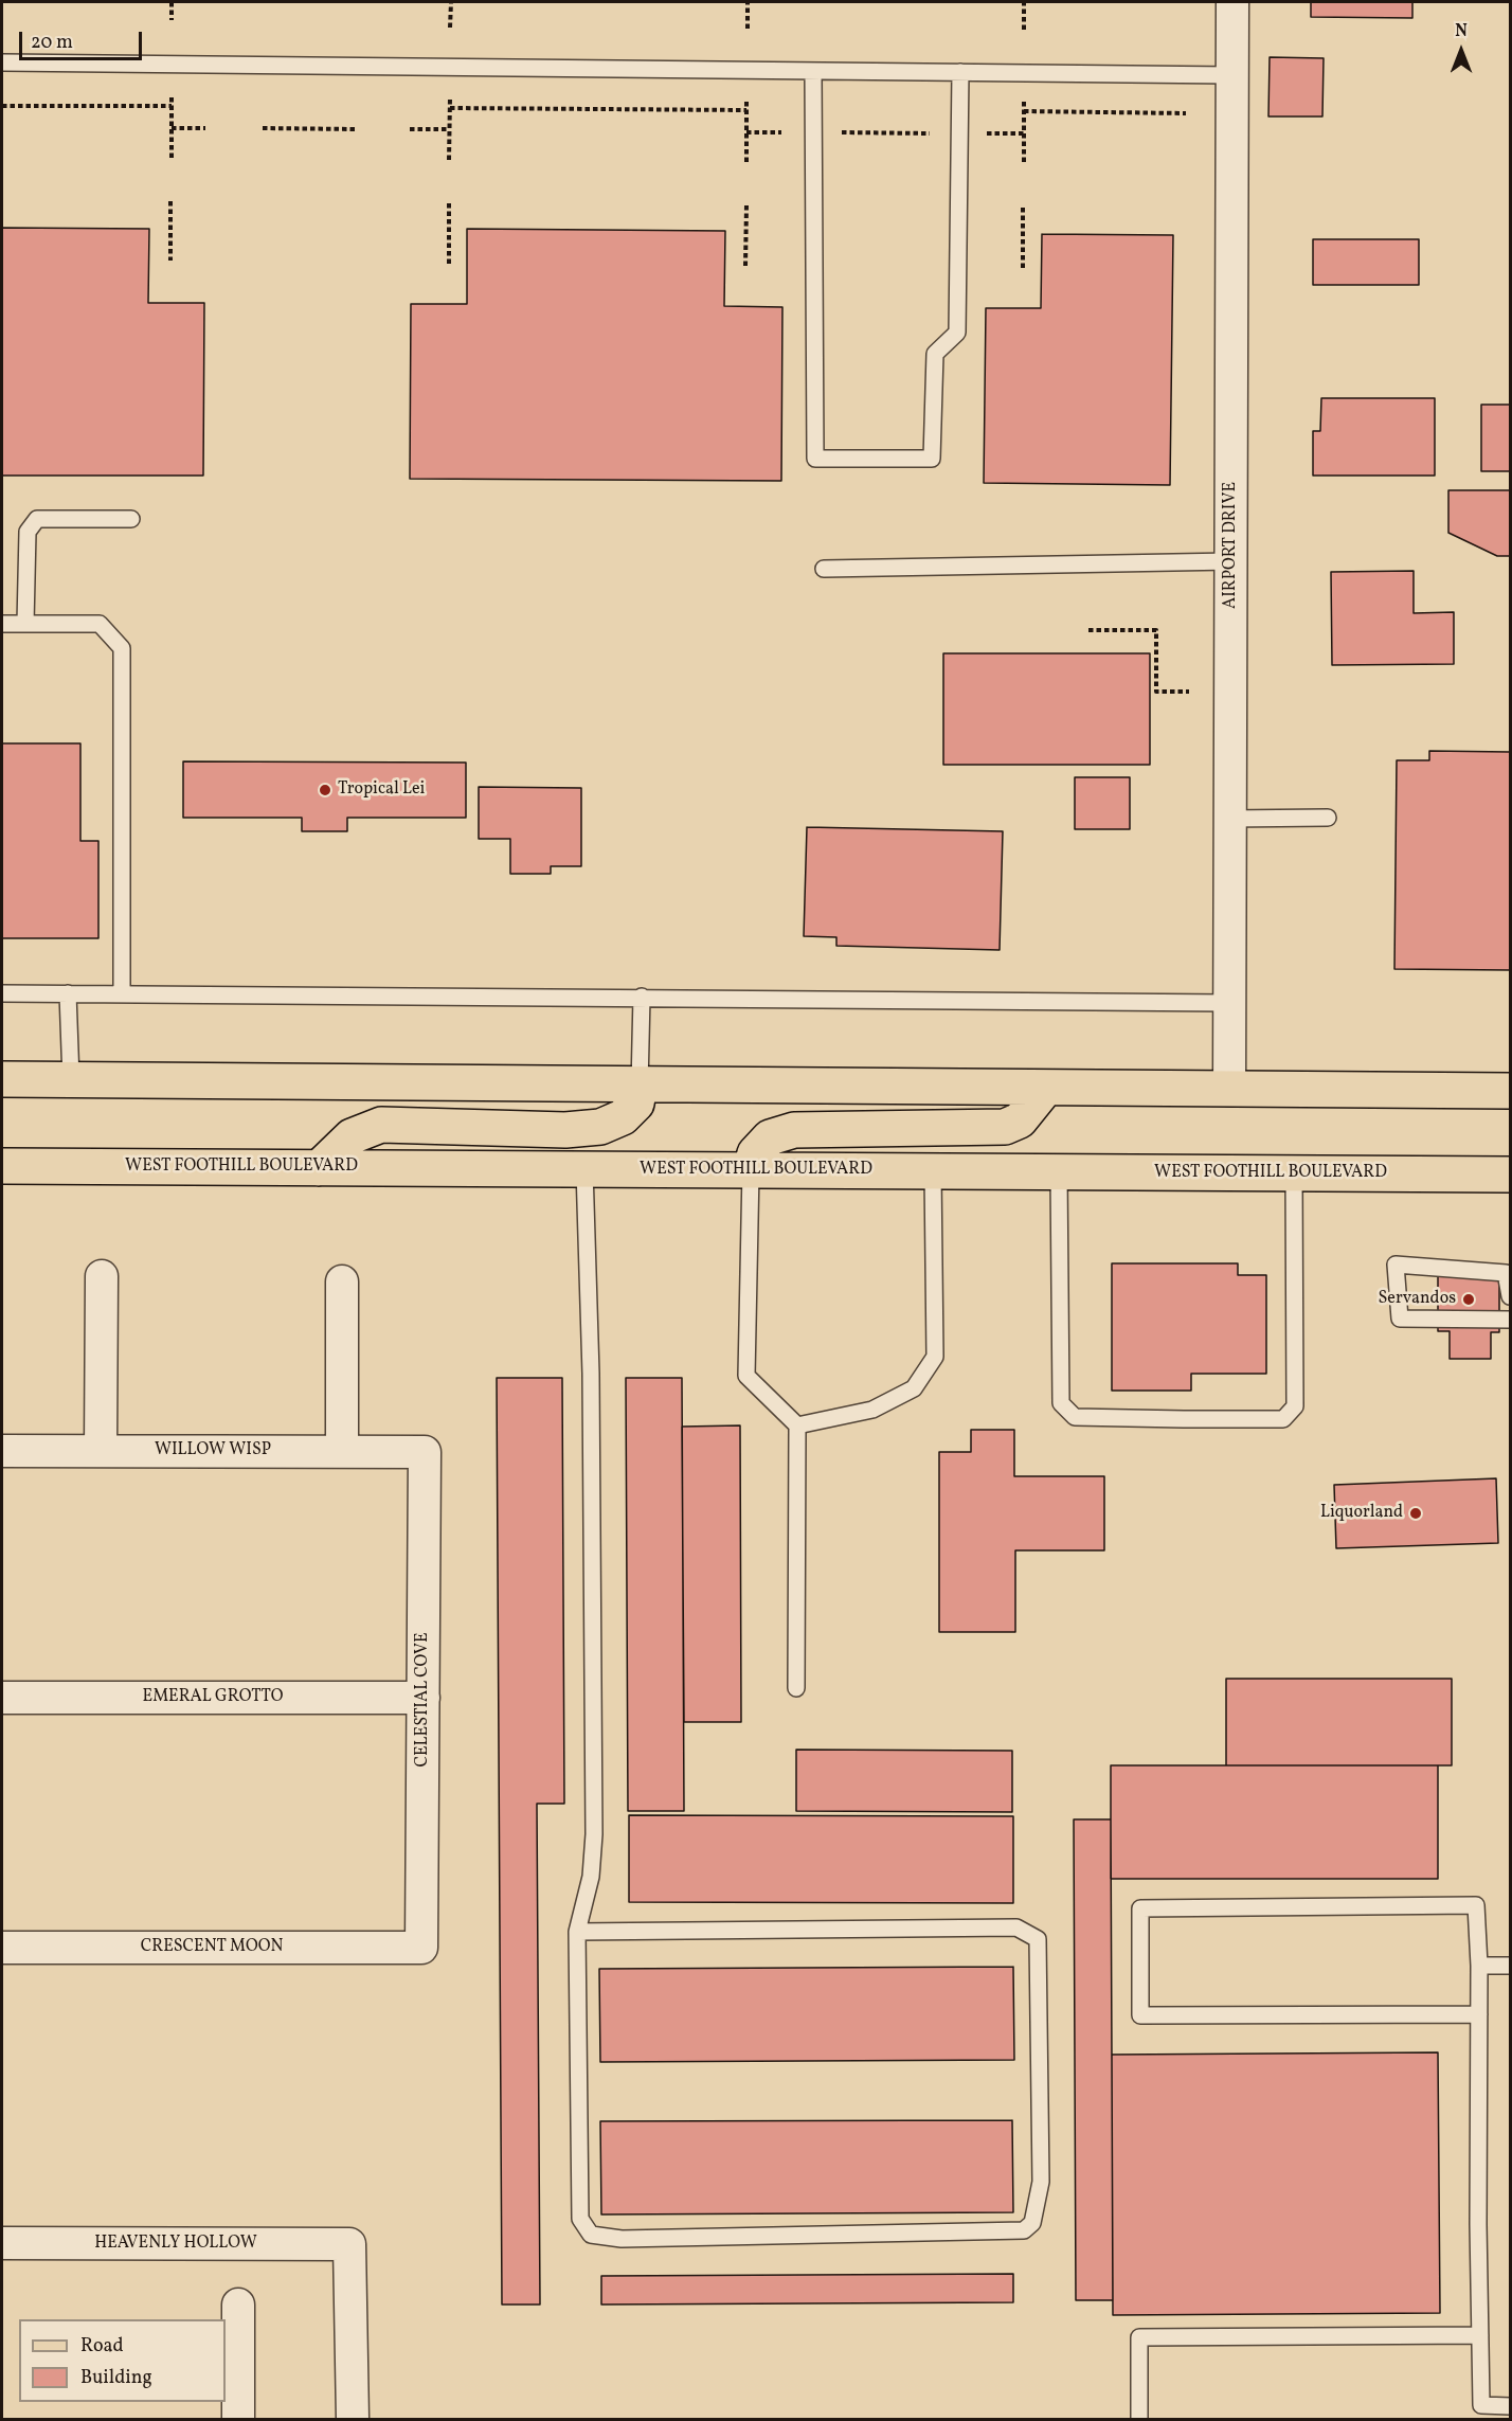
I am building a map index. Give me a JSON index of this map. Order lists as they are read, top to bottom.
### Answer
{
  "streets": {
    "main road": ["WEST FOOTHILL BOULEVARD"],
    "street": [
      "AIRPORT DRIVE",
      "WILLOW WISP",
      "EMERAL GROTTO",
      "CELESTIAL COVE",
      "CRESCENT MOON",
      "HEAVENLY HOLLOW"
    ]
  },
  "crossings": [
    ["WILLOW WISP", "CELESTIAL COVE"],
    ["EMERAL GROTTO", "CELESTIAL COVE"],
    ["CELESTIAL COVE", "CRESCENT MOON"]
  ],
  "places": ["Tropical Lei", "Servandos", "Liquorland"],
  "legend": ["Road", "Building"],
  "scale_bar": "20 m",
  "north": "top"
}
